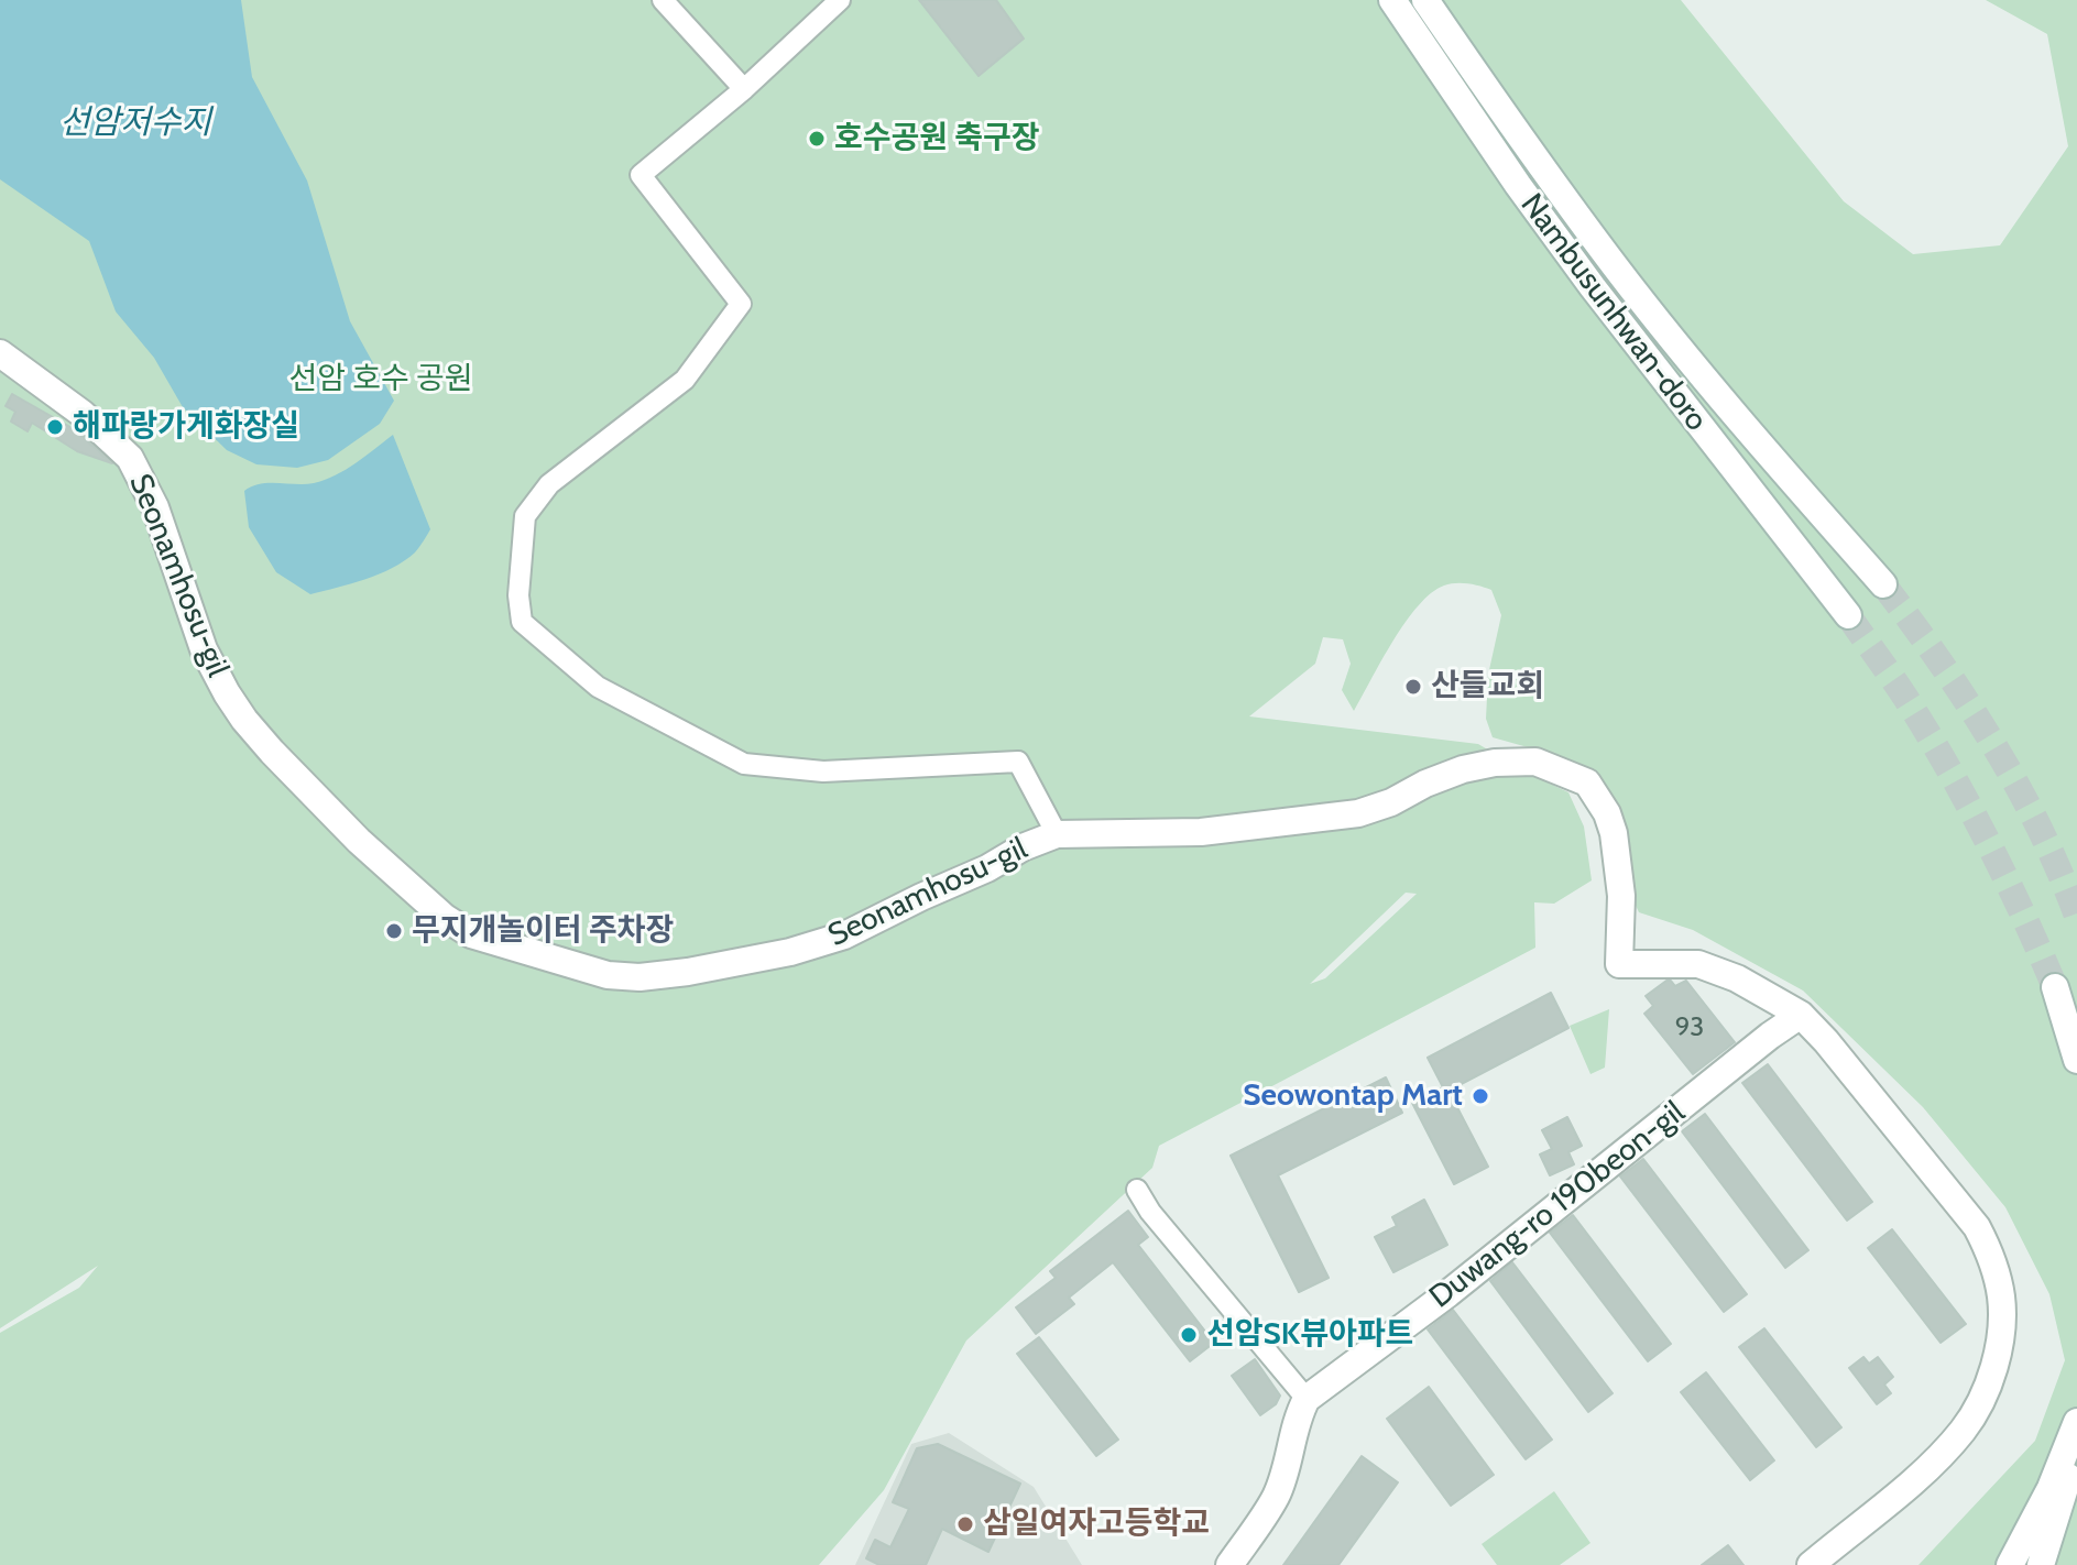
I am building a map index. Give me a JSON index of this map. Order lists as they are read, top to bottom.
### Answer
{
  "streets": {
    "street": ["Nambusunhwan-doro", "Seonamhosu-gil", "Duwang-ro 190beon-gil"]
  },
  "crossings": [
    ["Seonamhosu-gil", "Duwang-ro 190beon-gil"]
  ],
  "water": ["선암저수지"],
  "parks": ["선암 호수 공원"],
  "places": [
    "호수공원 축구장",
    "해파랑가게화장실",
    "산들교회",
    "무지개놀이터 주차장",
    "Seowontap Mart",
    "선암SK뷰아파트",
    "삼일여자고등학교"
  ],
  "house_numbers": ["93"]
}
